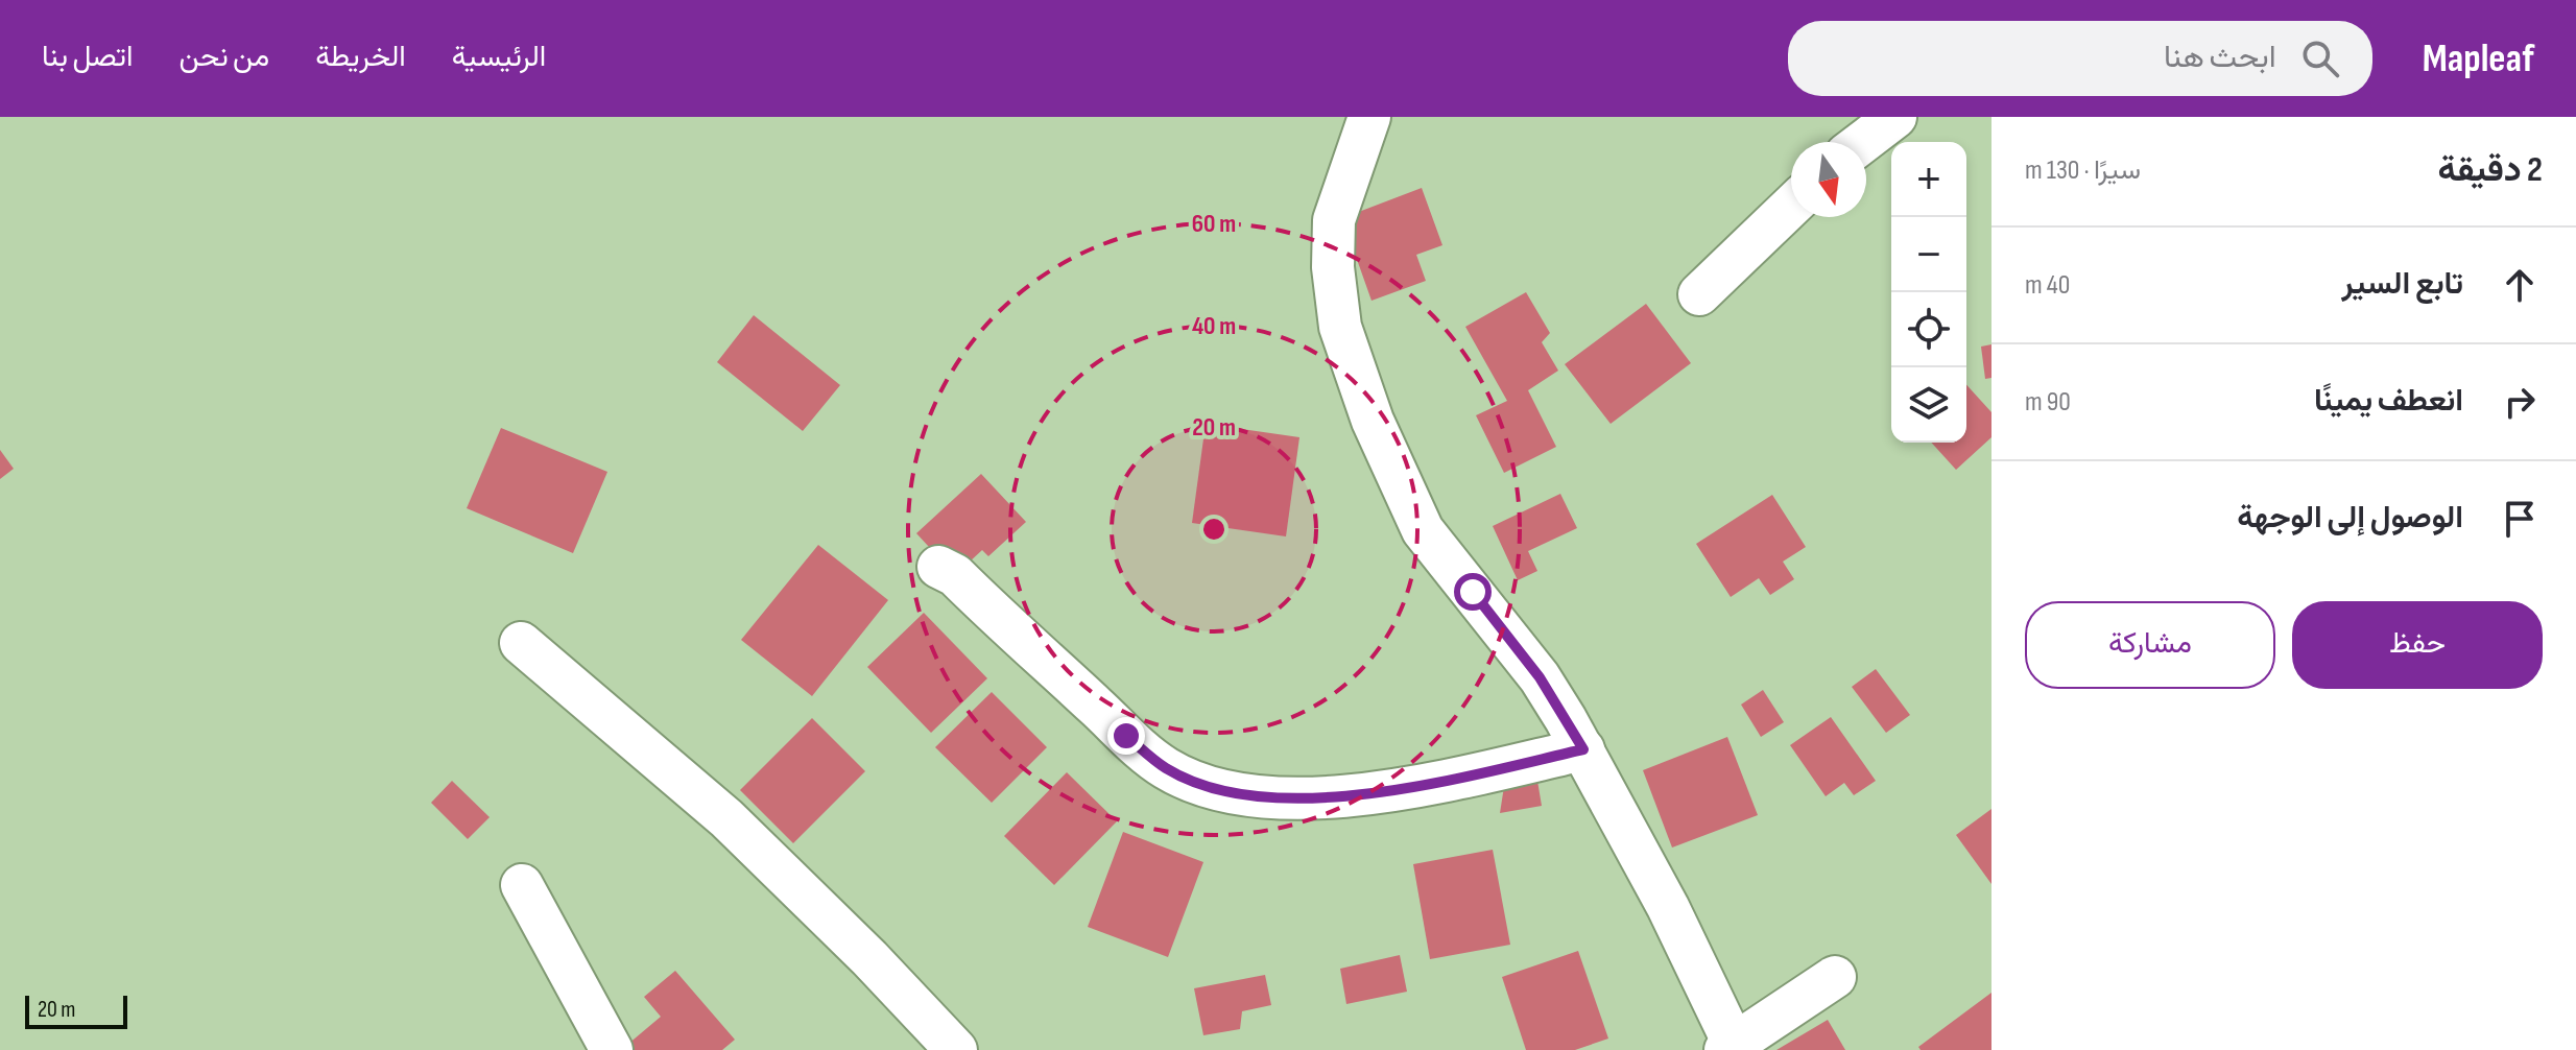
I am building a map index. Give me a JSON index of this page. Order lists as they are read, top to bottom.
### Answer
{
  "scale_bar": "20 m",
  "north": "bottom",
  "page": {
    "header": "Mapleaf",
    "search": "ابحث هنا",
    "nav": [
      "الرئيسية",
      "الخريطة",
      "من نحن",
      "اتصل بنا"
    ],
    "heading": ["2 دقيقة", "سيرًا · 130 m"],
    "map_buttons": ["+", "−"],
    "list": [
      ["تابع السير", "40 m"],
      ["انعطف يمينًا", "90 m"],
      "الوصول إلى الوجهة"
    ],
    "buttons": ["حفظ", "مشاركة"],
    "scale": "20 m"
  },
  "rings": ["60 m", "40 m", "20 m"]
}
